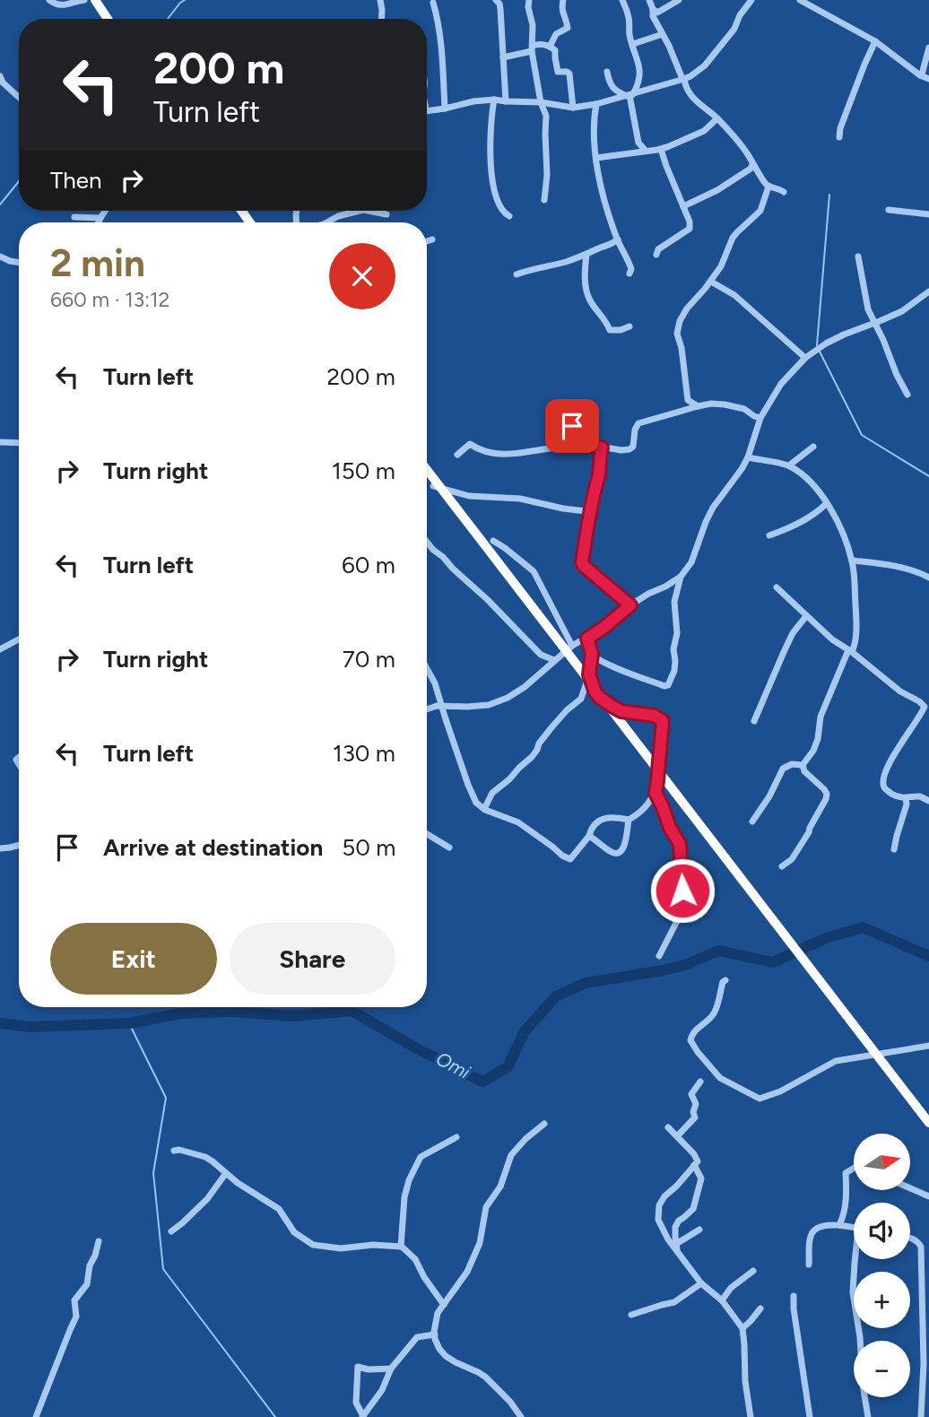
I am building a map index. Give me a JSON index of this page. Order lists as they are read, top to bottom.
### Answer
{
  "water": ["Omi"],
  "north": "right",
  "page": {
    "turn": ["200 m", "Turn left"],
    "then": "Then",
    "heading": ["2 min", "660 m · 13:12"],
    "list": [
      {
        "name": "Turn left",
        "value": "200 m"
      },
      {
        "name": "Turn right",
        "value": "150 m"
      },
      {
        "name": "Turn left",
        "value": "60 m"
      },
      {
        "name": "Turn right",
        "value": "70 m"
      },
      {
        "name": "Turn left",
        "value": "130 m"
      },
      {
        "name": "Arrive at destination",
        "value": "50 m"
      }
    ],
    "buttons": ["Exit", "Share"],
    "map_buttons": ["+", "−"]
  }
}
